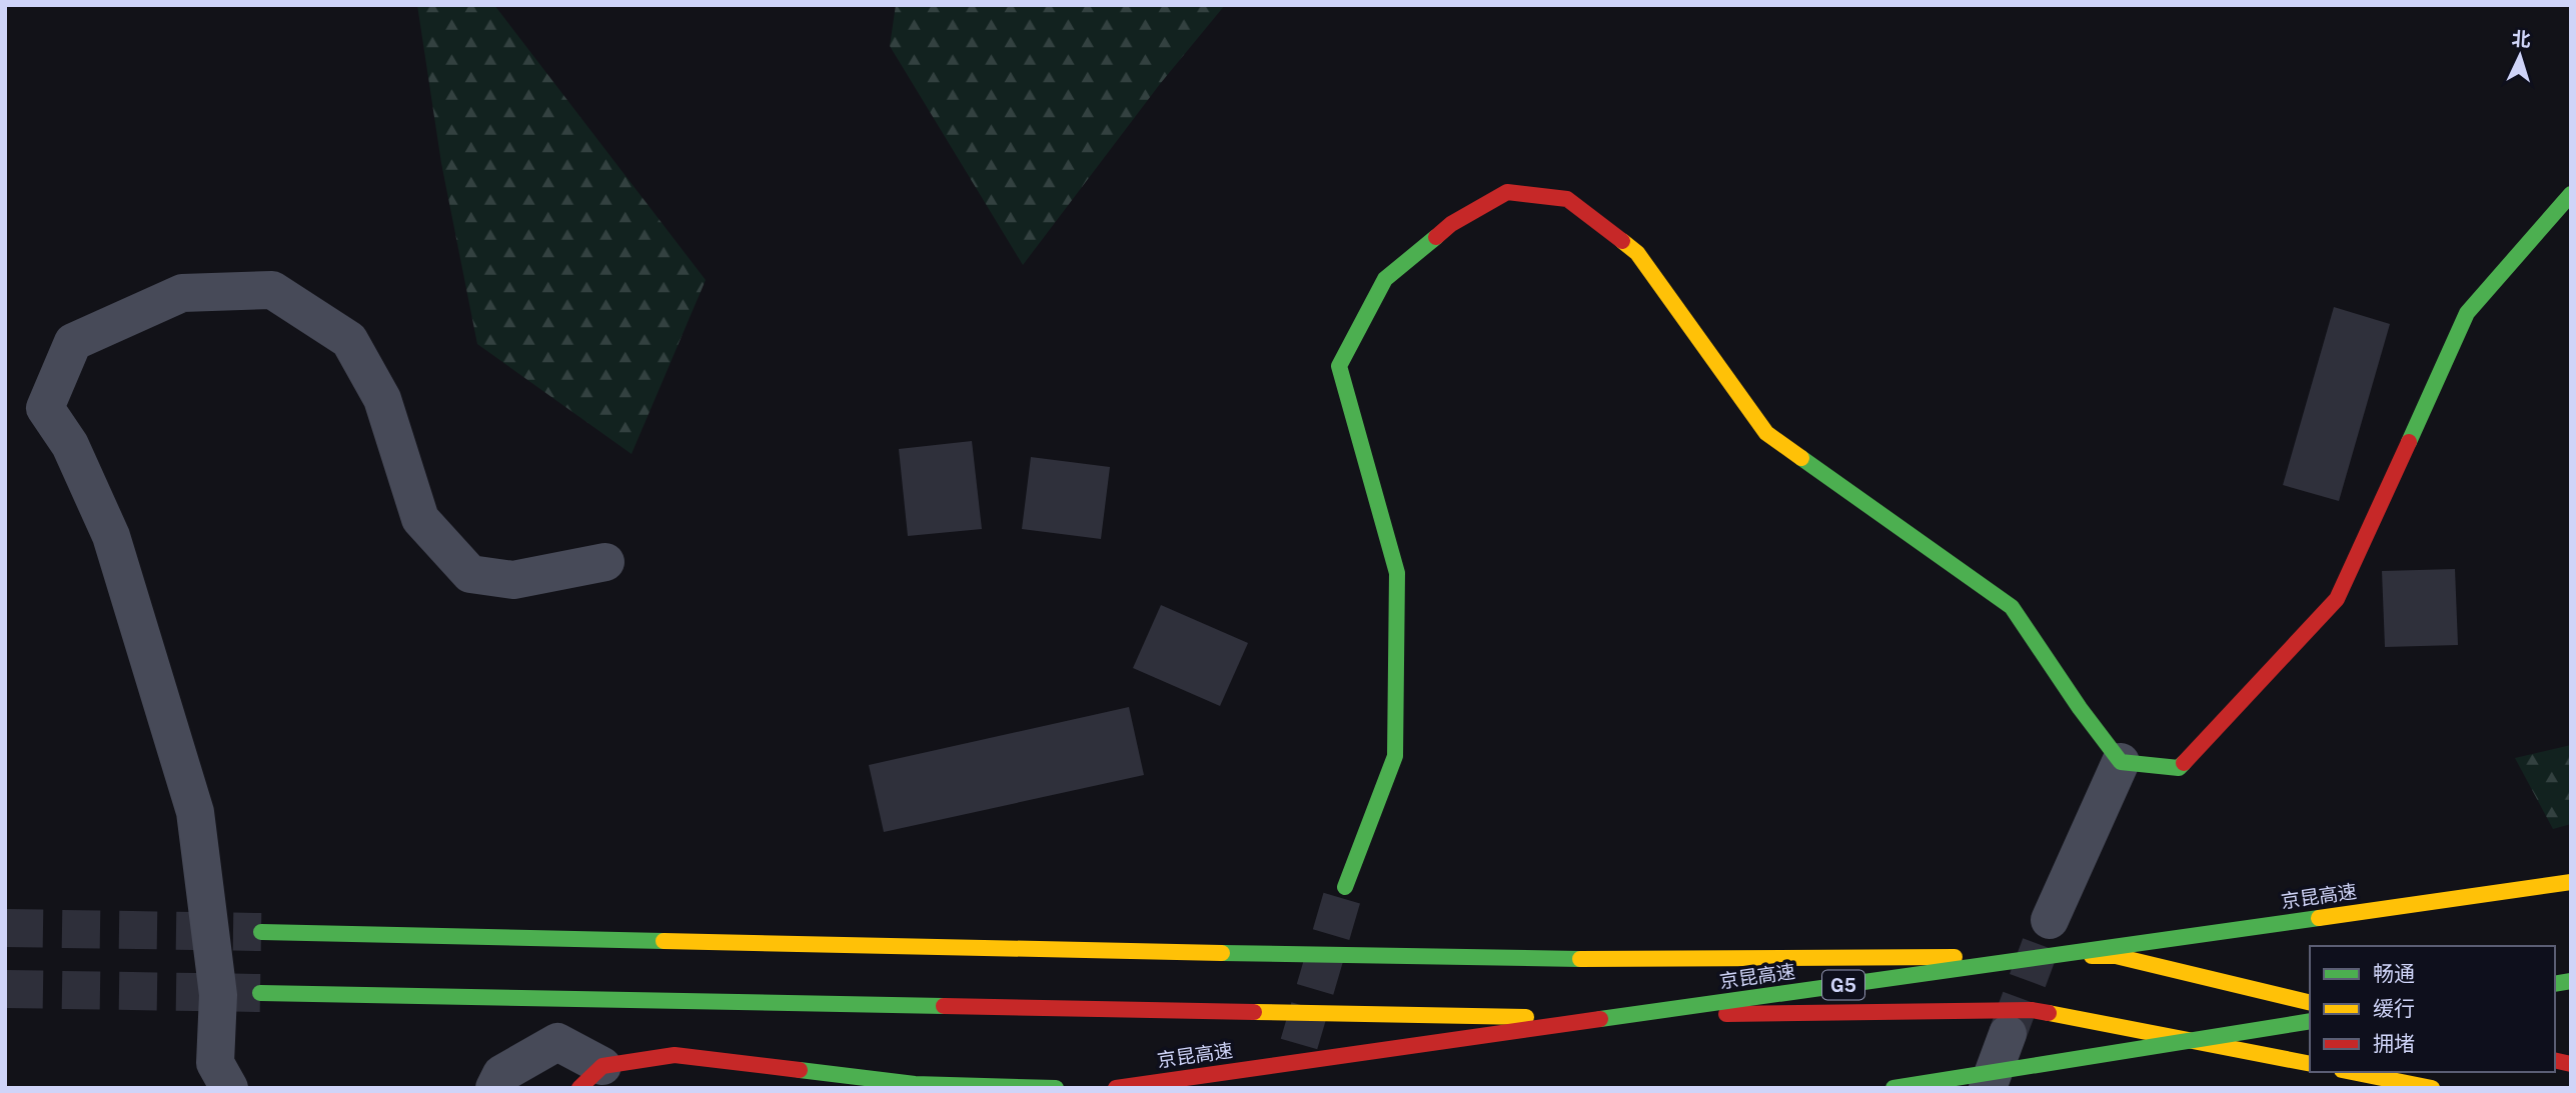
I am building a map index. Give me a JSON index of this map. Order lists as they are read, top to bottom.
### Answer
{
  "streets": {
    "main road": ["京昆高速", "G5"]
  },
  "legend": ["畅通", "缓行", "拥堵"],
  "north": "top"
}
